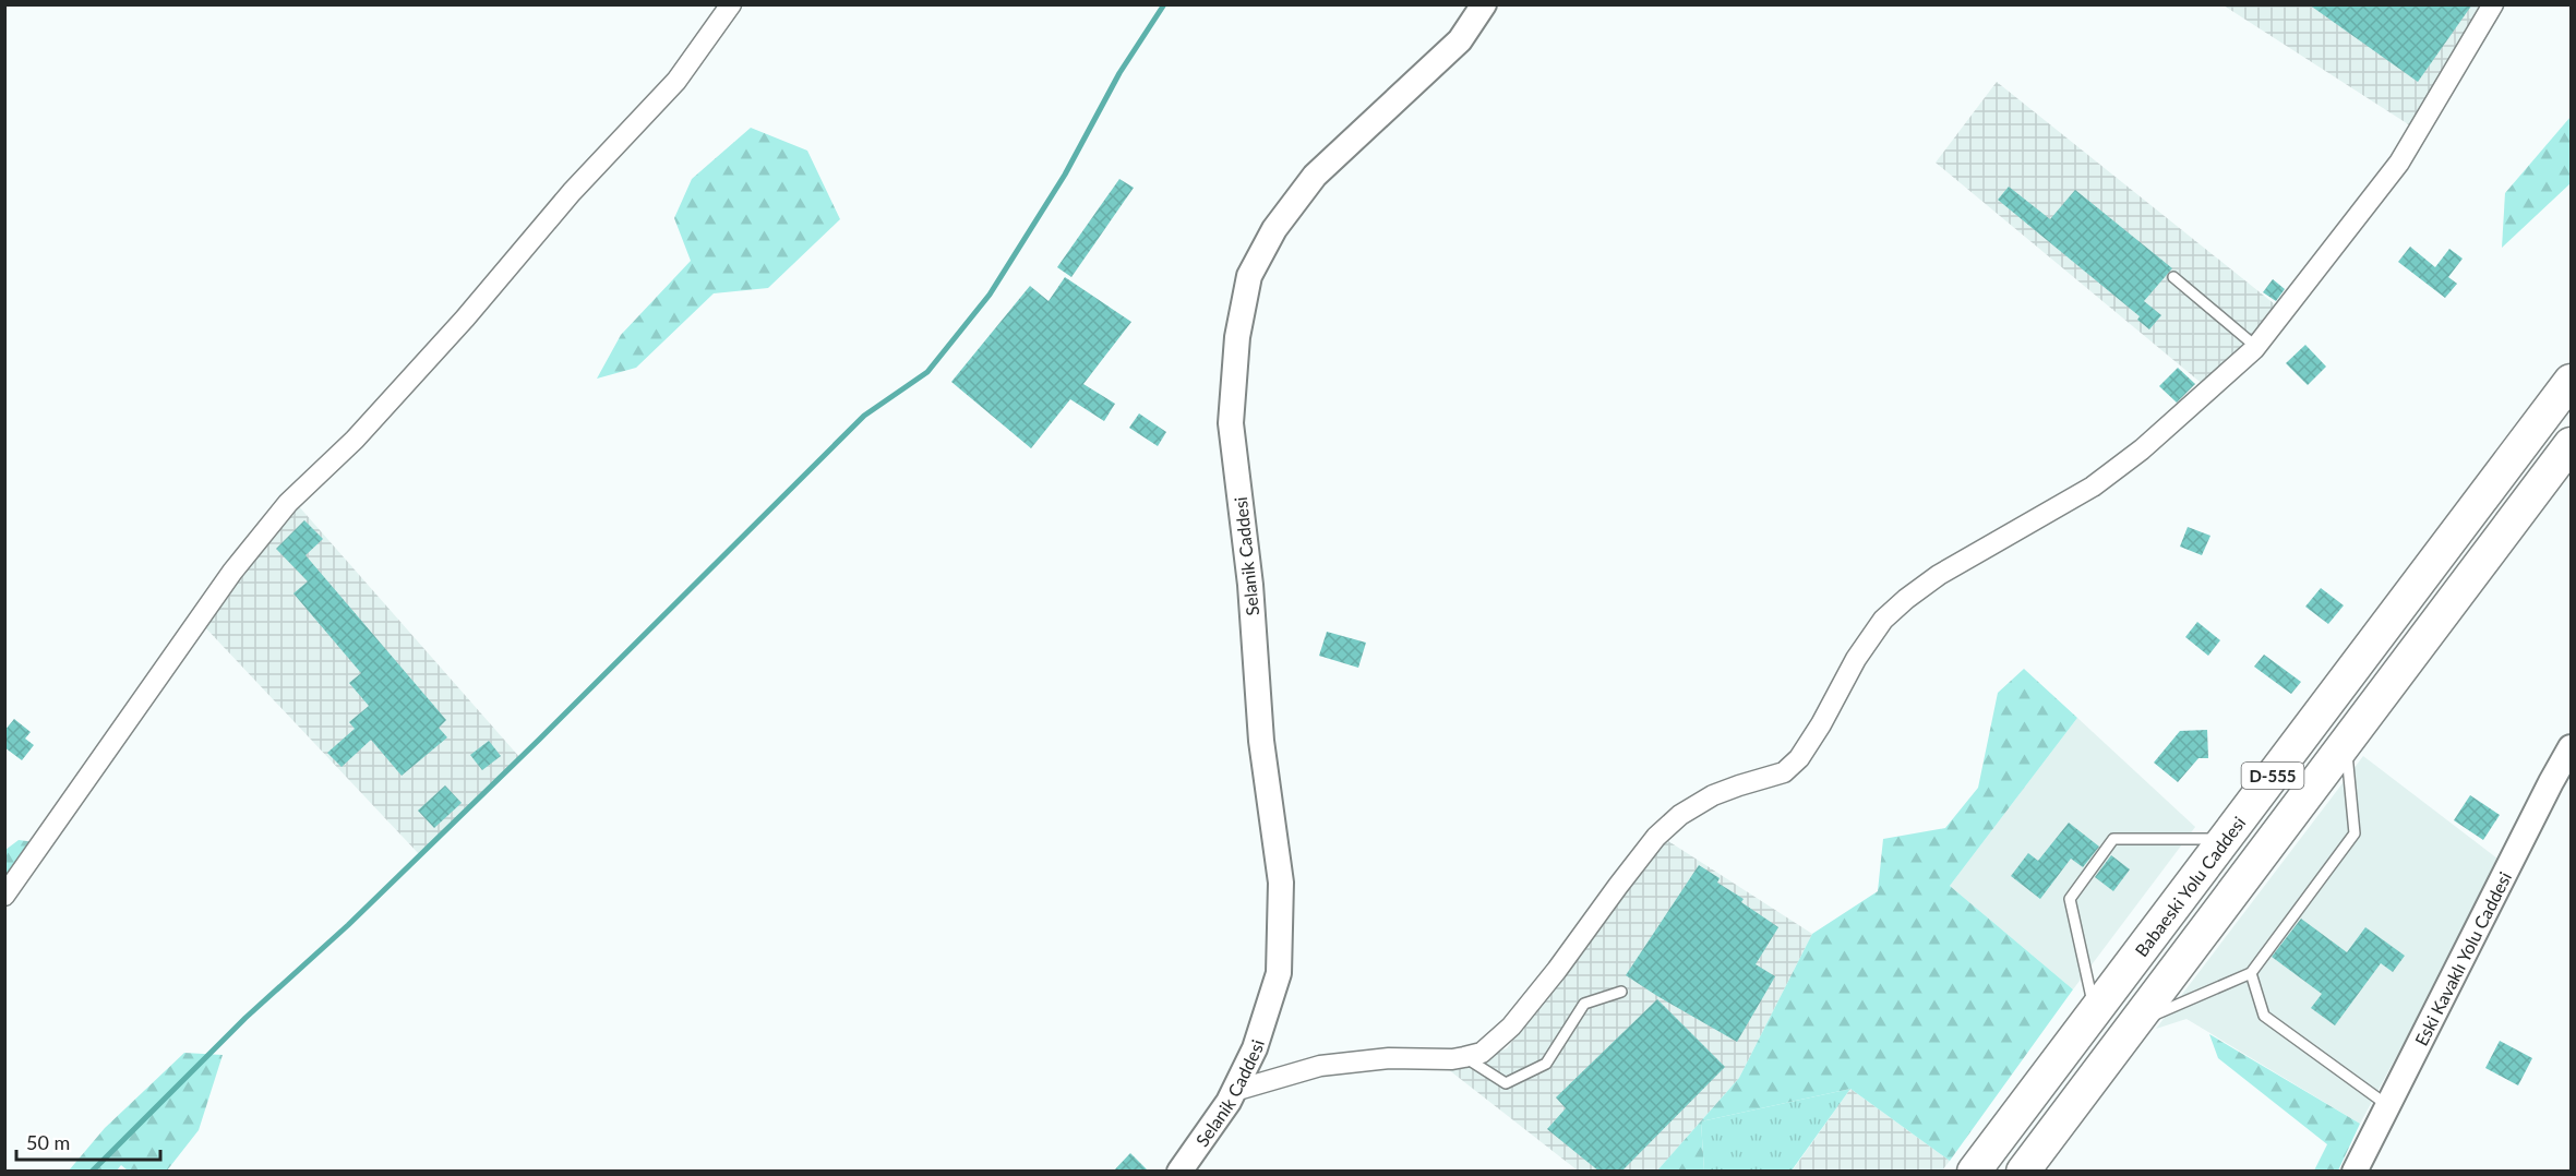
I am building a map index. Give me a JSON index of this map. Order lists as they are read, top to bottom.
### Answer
{
  "streets": {
    "highway": ["D-555", "Babaeski Yolu Caddesi"],
    "street": ["Selanik Caddesi", "Eski Kavaklı Yolu Caddesi"]
  },
  "scale_bar": "50 m"
}
